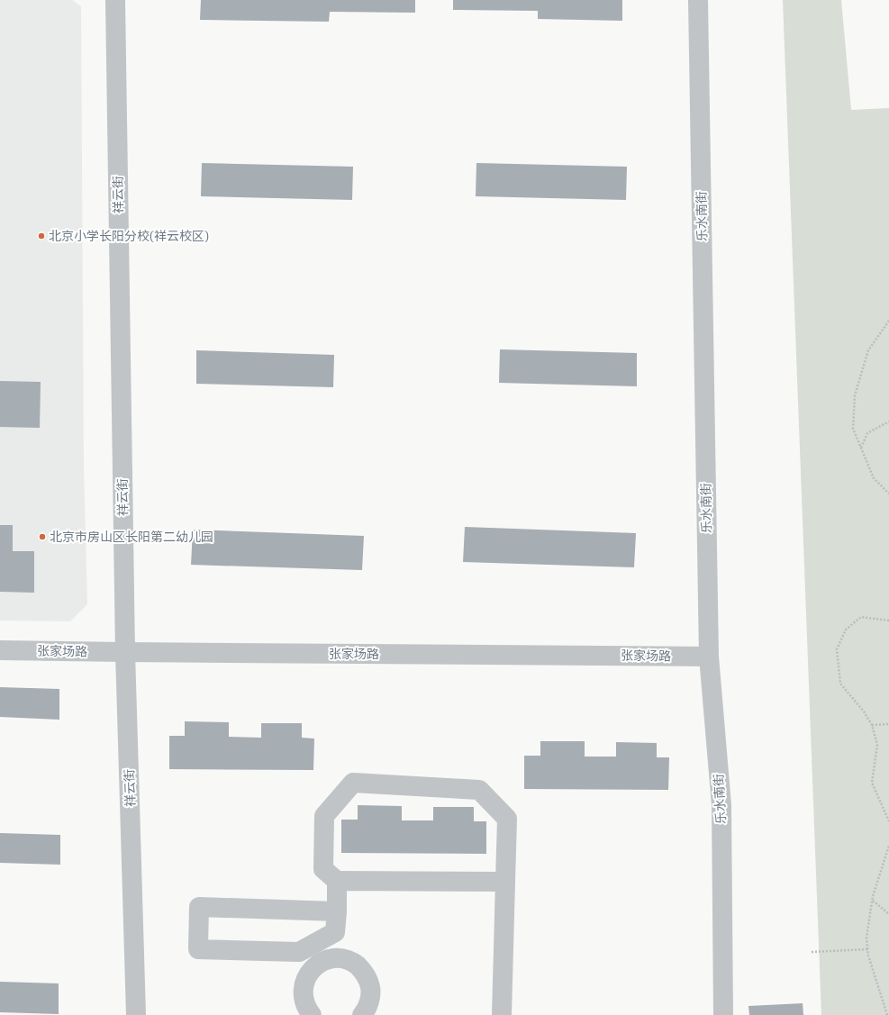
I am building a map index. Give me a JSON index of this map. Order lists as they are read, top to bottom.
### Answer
{
  "streets": {
    "street": ["祥云街", "乐水南街", "张家场路"]
  },
  "crossings": [
    ["祥云街", "张家场路"],
    ["乐水南街", "张家场路"]
  ],
  "places": ["北京小学长阳分校(祥云校区)", "北京市房山区长阳第二幼儿园"]
}
